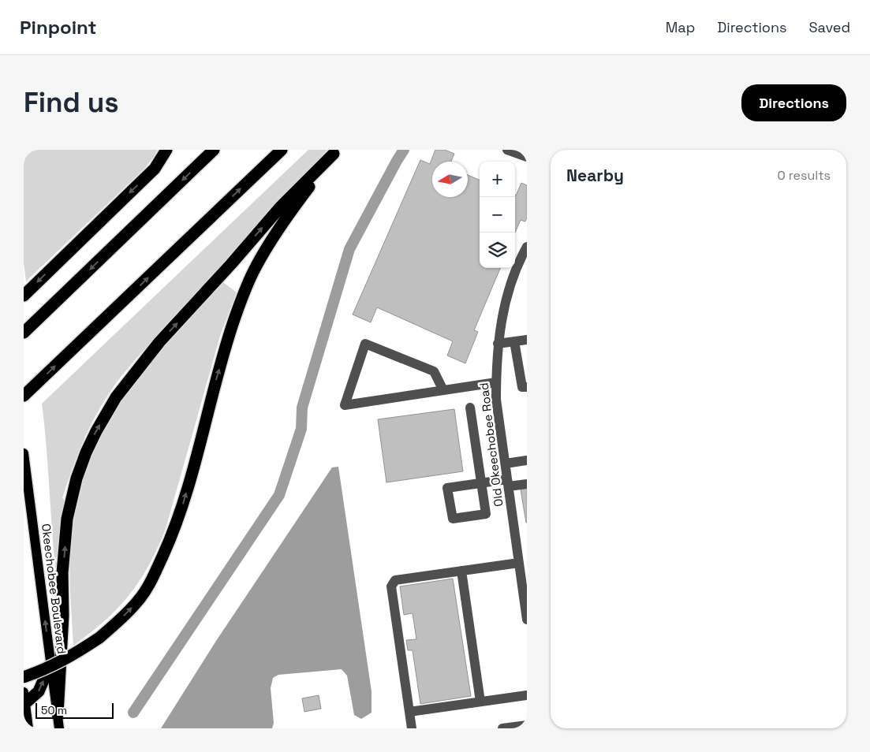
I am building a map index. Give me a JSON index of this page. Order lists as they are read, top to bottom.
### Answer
{
  "streets": {
    "main road": ["Okeechobee Boulevard"],
    "street": ["Old Okeechobee Road"]
  },
  "one_way": ["Okeechobee Boulevard"],
  "scale_bar": "50 m",
  "north": "left",
  "page": {
    "header": "Pinpoint",
    "nav": ["Map", "Directions", "Saved"],
    "buttons": "Directions",
    "title": "Find us",
    "heading": ["Nearby", "0 results"],
    "map_buttons": ["+", "−"],
    "scale": "50 m"
  }
}
